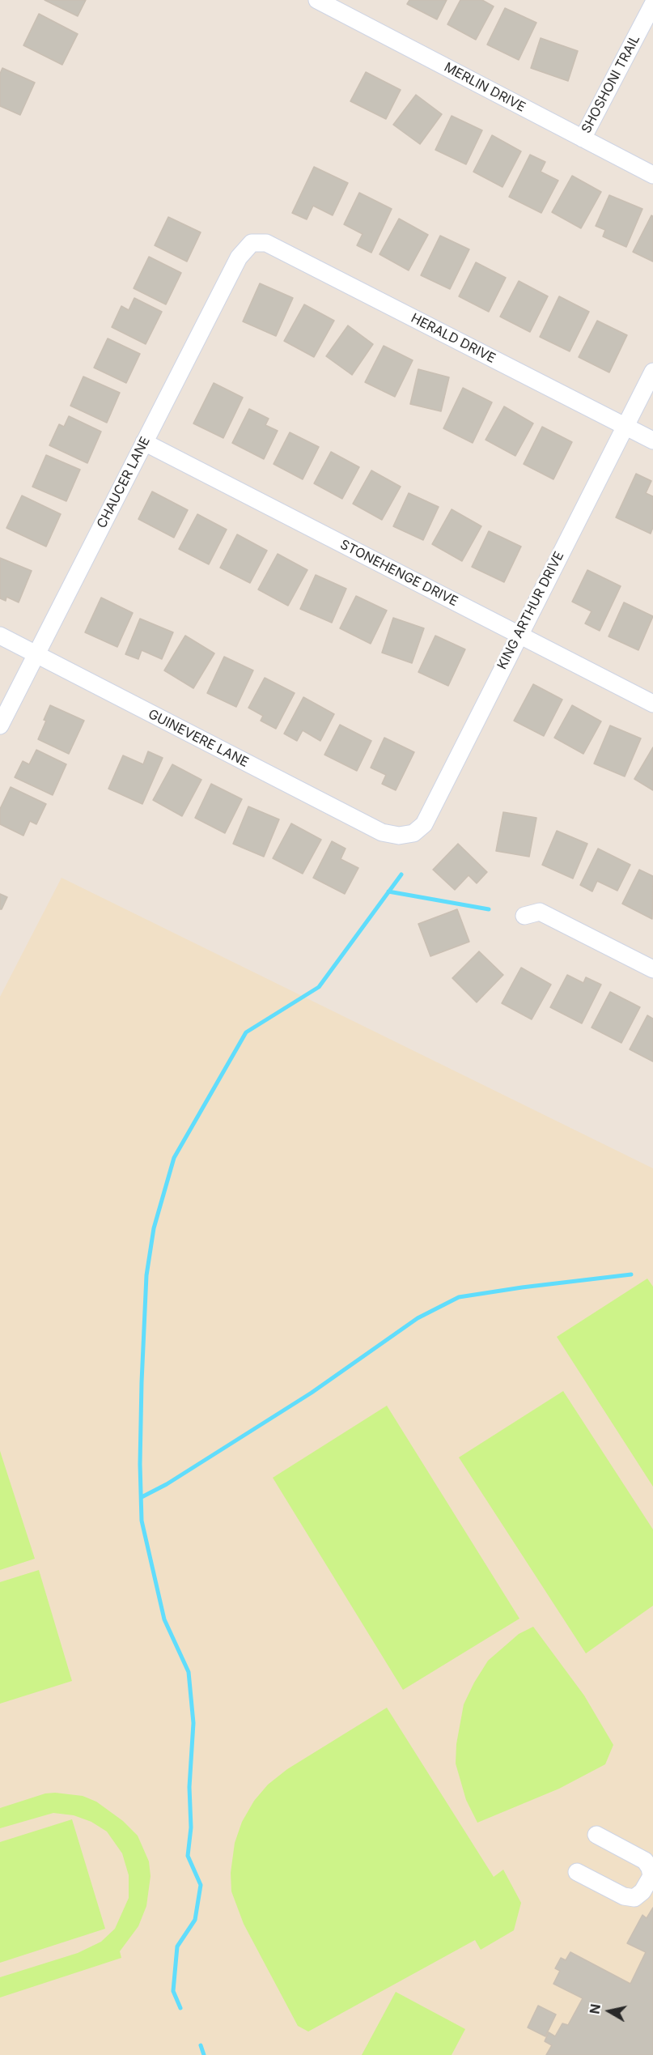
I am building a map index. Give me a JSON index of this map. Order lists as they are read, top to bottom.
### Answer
{
  "streets": {
    "street": [
      "SHOSHONI TRAIL",
      "MERLIN DRIVE",
      "HERALD DRIVE",
      "CHAUCER LANE",
      "STONEHENGE DRIVE",
      "KING ARTHUR DRIVE",
      "GUINEVERE LANE"
    ]
  },
  "crossings": [
    ["SHOSHONI TRAIL", "MERLIN DRIVE"],
    ["HERALD DRIVE", "CHAUCER LANE"],
    ["HERALD DRIVE", "KING ARTHUR DRIVE"],
    ["CHAUCER LANE", "STONEHENGE DRIVE"],
    ["CHAUCER LANE", "GUINEVERE LANE"],
    ["STONEHENGE DRIVE", "KING ARTHUR DRIVE"],
    ["KING ARTHUR DRIVE", "GUINEVERE LANE"]
  ],
  "north": "left"
}
